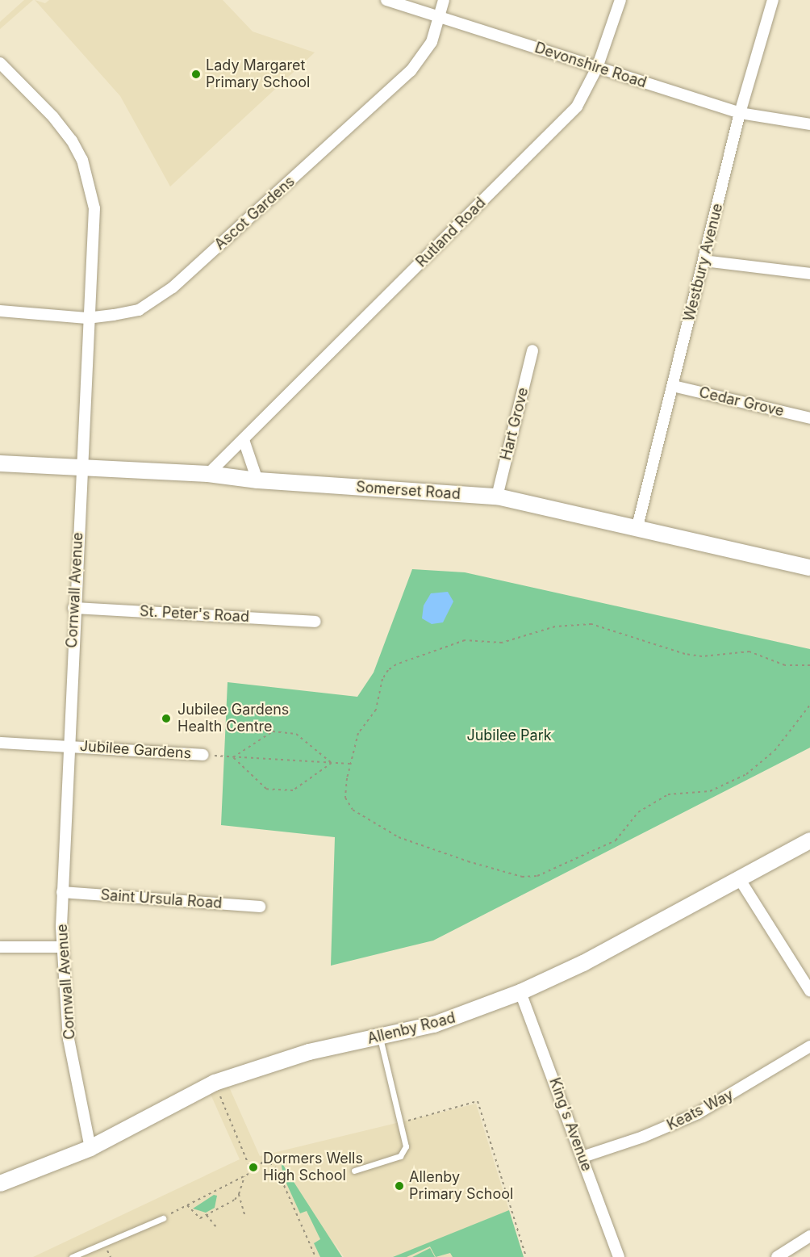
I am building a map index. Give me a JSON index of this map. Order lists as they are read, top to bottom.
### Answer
{
  "streets": {
    "street": [
      "Devonshire Road",
      "Ascot Gardens",
      "Rutland Road",
      "Westbury Avenue",
      "Cedar Grove",
      "Hart Grove",
      "Somerset Road",
      "Cornwall Avenue",
      "St. Peter's Road",
      "Jubilee Gardens",
      "Saint Ursula Road",
      "Allenby Road",
      "Keats Way",
      "King's Avenue"
    ]
  },
  "crossings": [
    ["Devonshire Road", "Ascot Gardens"],
    ["Devonshire Road", "Rutland Road"],
    ["Devonshire Road", "Westbury Avenue"],
    ["Ascot Gardens", "Cornwall Avenue"],
    ["Rutland Road", "Somerset Road"],
    ["Westbury Avenue", "Cedar Grove"],
    ["Westbury Avenue", "Somerset Road"],
    ["Hart Grove", "Somerset Road"],
    ["Somerset Road", "Cornwall Avenue"],
    ["Cornwall Avenue", "St. Peter's Road"],
    ["Cornwall Avenue", "Jubilee Gardens"],
    ["Cornwall Avenue", "Saint Ursula Road"],
    ["Cornwall Avenue", "Allenby Road"],
    ["Allenby Road", "King's Avenue"],
    ["Keats Way", "King's Avenue"]
  ],
  "parks": ["Jubilee Park"],
  "places": [
    "Lady Margaret Primary School",
    "Jubilee Gardens Health Centre",
    "Dormers Wells High School",
    "Allenby Primary School"
  ]
}
